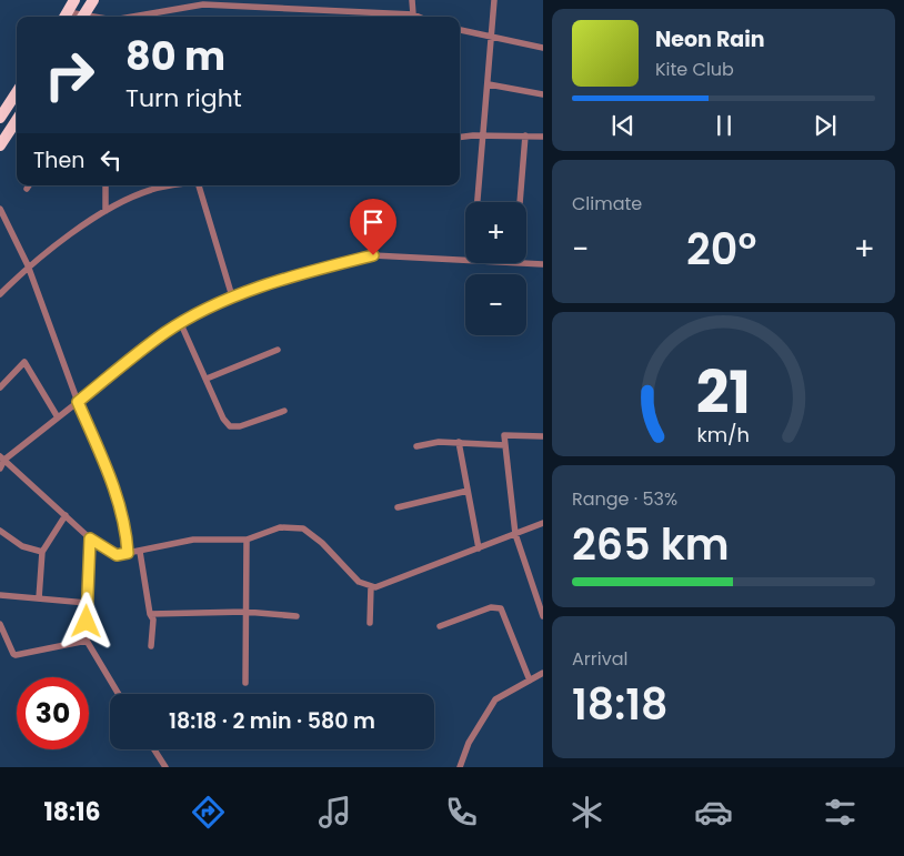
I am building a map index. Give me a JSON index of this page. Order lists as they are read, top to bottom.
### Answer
{
  "page": {
    "turn": ["80 m", "Turn right"],
    "song": ["Neon Rain", "Kite Club"],
    "then": "Then",
    "tile": [
      "Climate",
      ["Range · 53%", "265 km"],
      ["Arrival", "18:18"]
    ],
    "map_buttons": ["+", "−"],
    "heat": ["−", "20°", "+"],
    "limit": "30",
    "trip": "18:18 · 2 min · 580 m",
    "tabs": "18:16",
    "gauge": ["21", "km/h"]
  }
}
